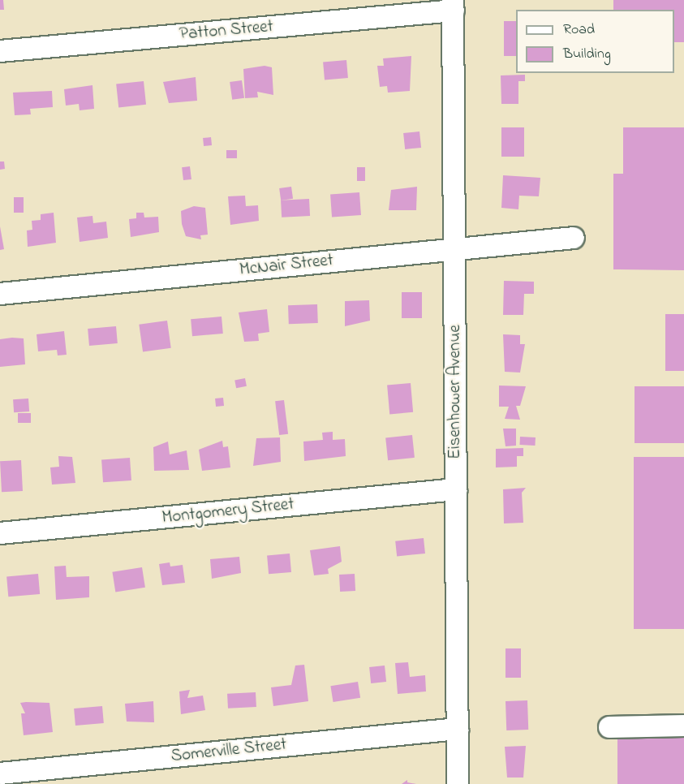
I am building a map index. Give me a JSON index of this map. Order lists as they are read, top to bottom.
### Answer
{
  "streets": {
    "street": [
      "Patton Street",
      "McNair Street",
      "Eisenhower Avenue",
      "Montgomery Street",
      "Somerville Street"
    ]
  },
  "crossings": [
    ["Patton Street", "Eisenhower Avenue"],
    ["McNair Street", "Eisenhower Avenue"],
    ["Eisenhower Avenue", "Montgomery Street"],
    ["Eisenhower Avenue", "Somerville Street"]
  ],
  "legend": ["Road", "Building"]
}
